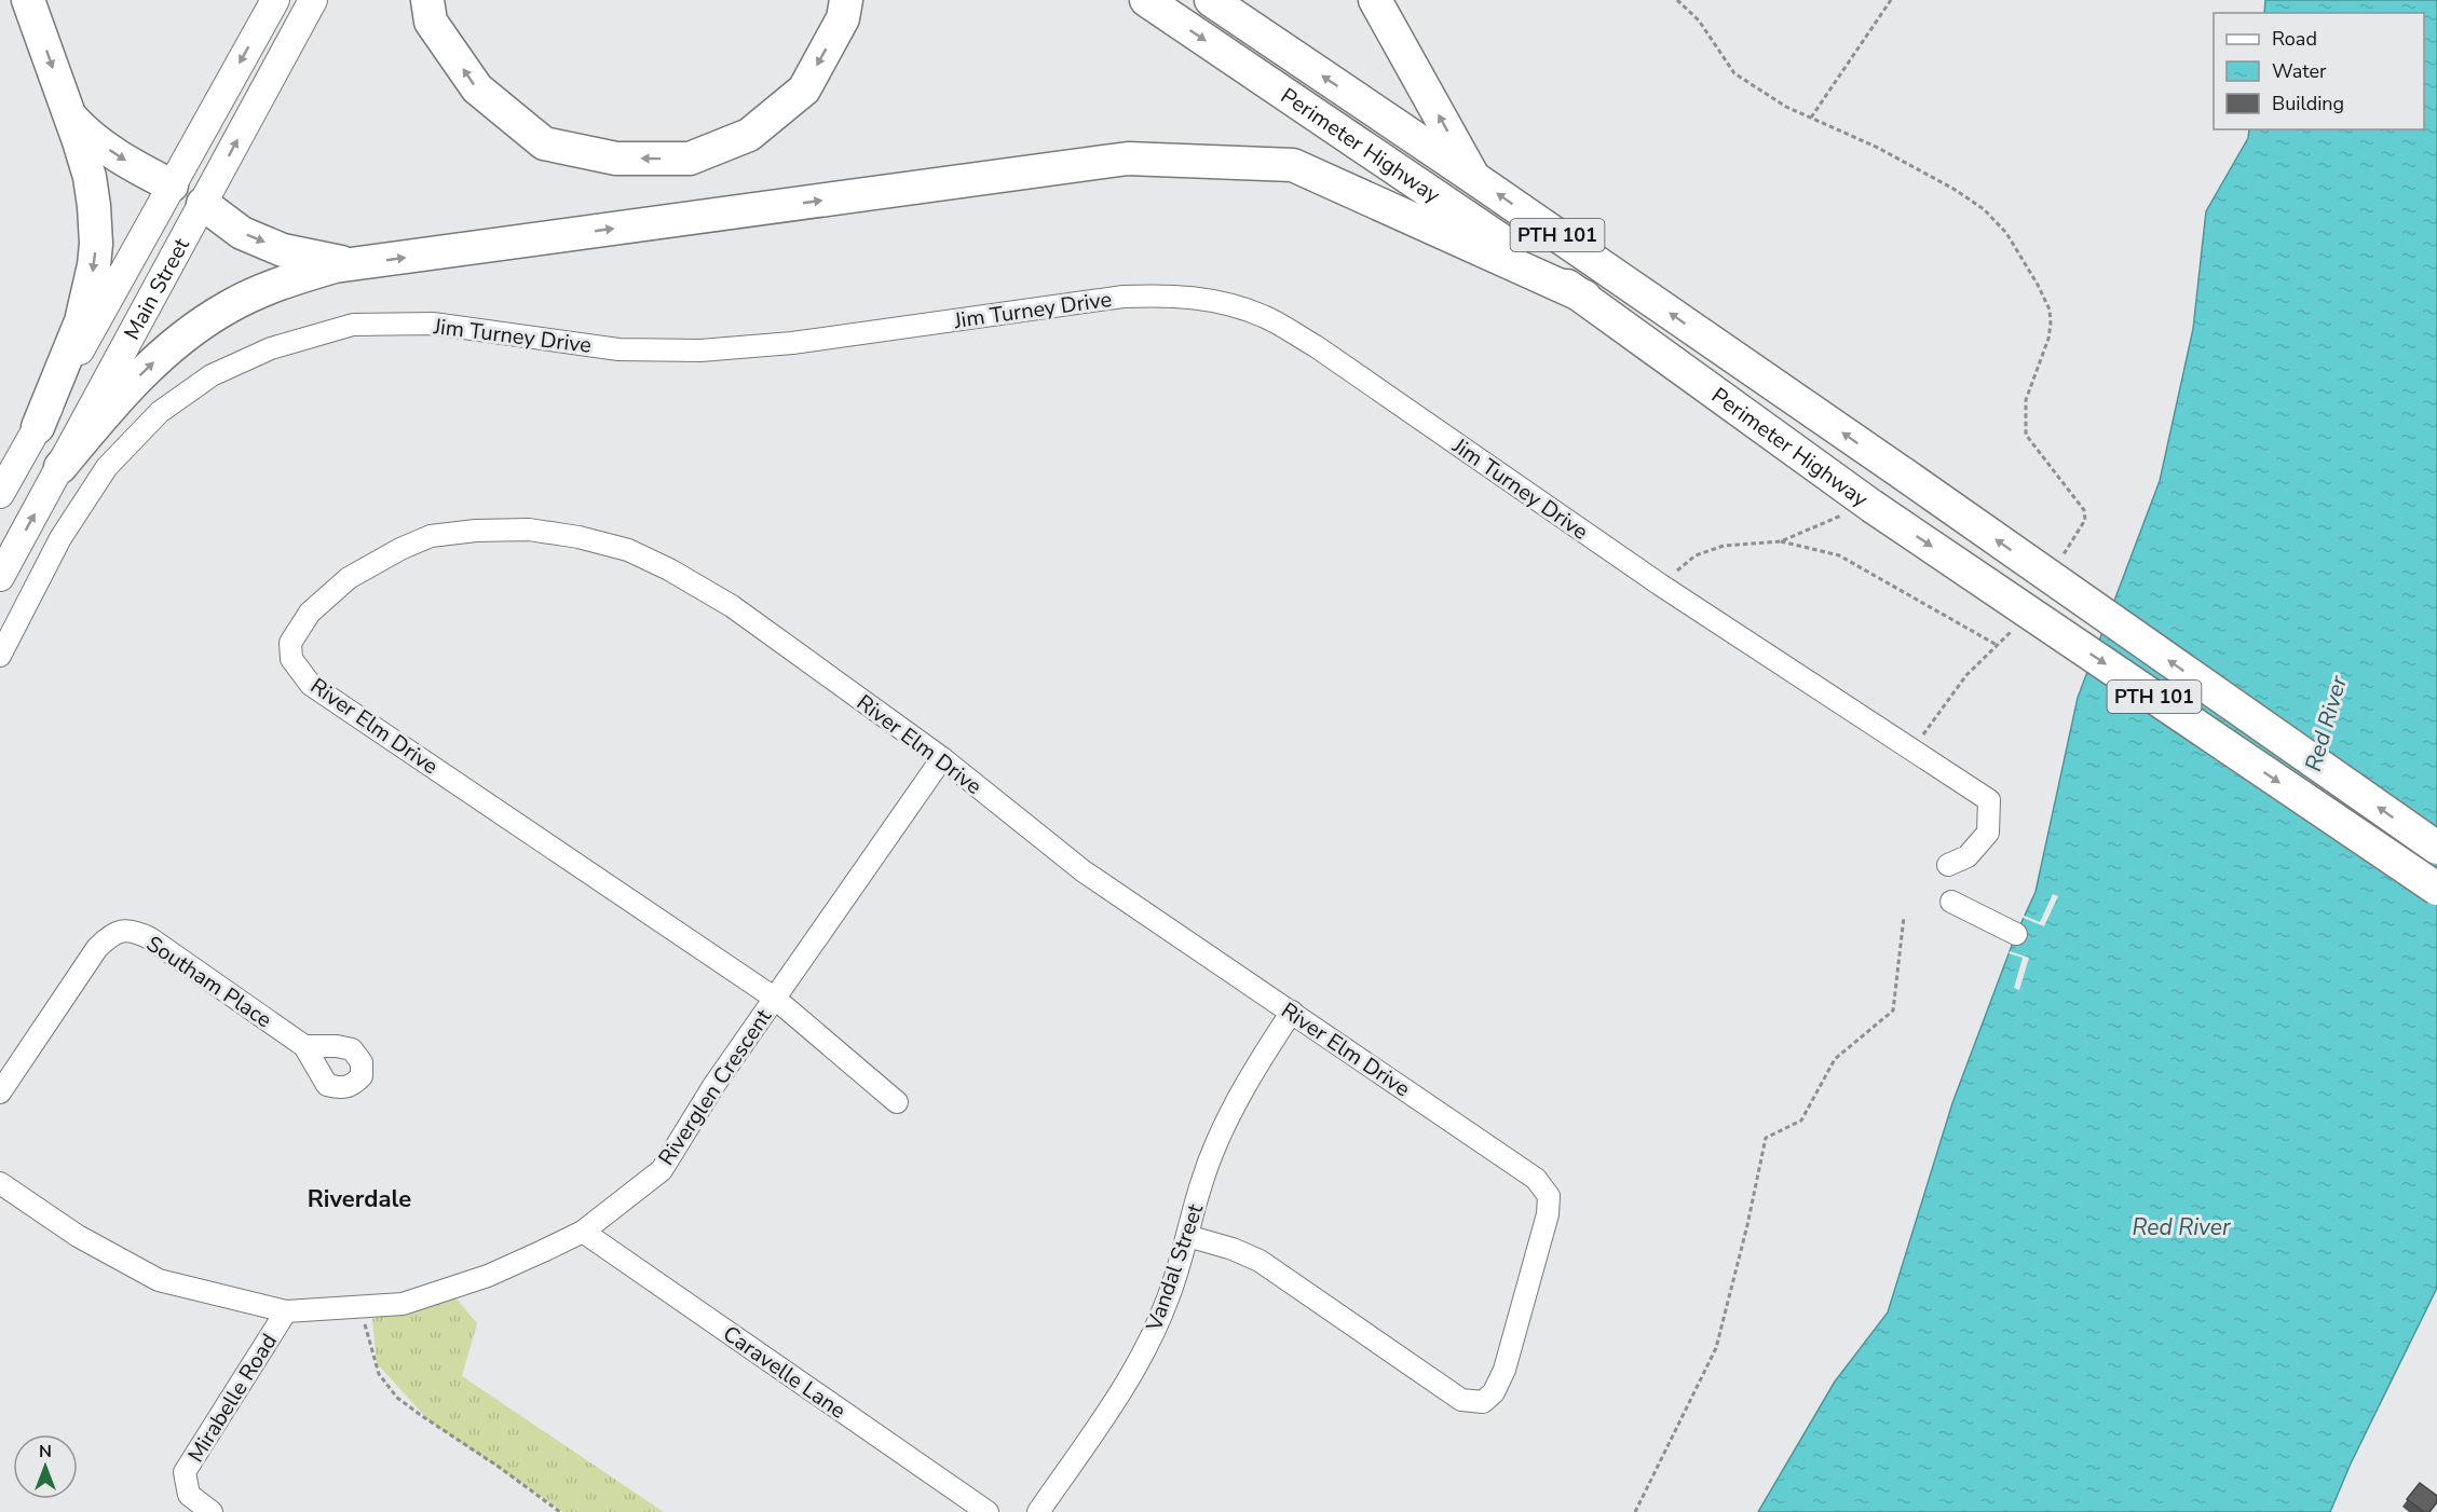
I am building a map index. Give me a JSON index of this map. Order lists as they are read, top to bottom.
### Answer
{
  "streets": {
    "highway": ["Perimeter Highway", "PTH 101"],
    "main road": ["Main Street"],
    "street": [
      "Jim Turney Drive",
      "River Elm Drive",
      "Southam Place",
      "Riverglen Crescent",
      "Vandal Street",
      "Caravelle Lane",
      "Mirabelle Road"
    ]
  },
  "crossings": [
    ["River Elm Drive", "Riverglen Crescent"],
    ["River Elm Drive", "Vandal Street"],
    ["Riverglen Crescent", "Caravelle Lane"],
    ["Riverglen Crescent", "Mirabelle Road"]
  ],
  "districts": ["Riverdale"],
  "water": ["Red River"],
  "legend": ["Road", "Water", "Building"],
  "north": "top"
}
